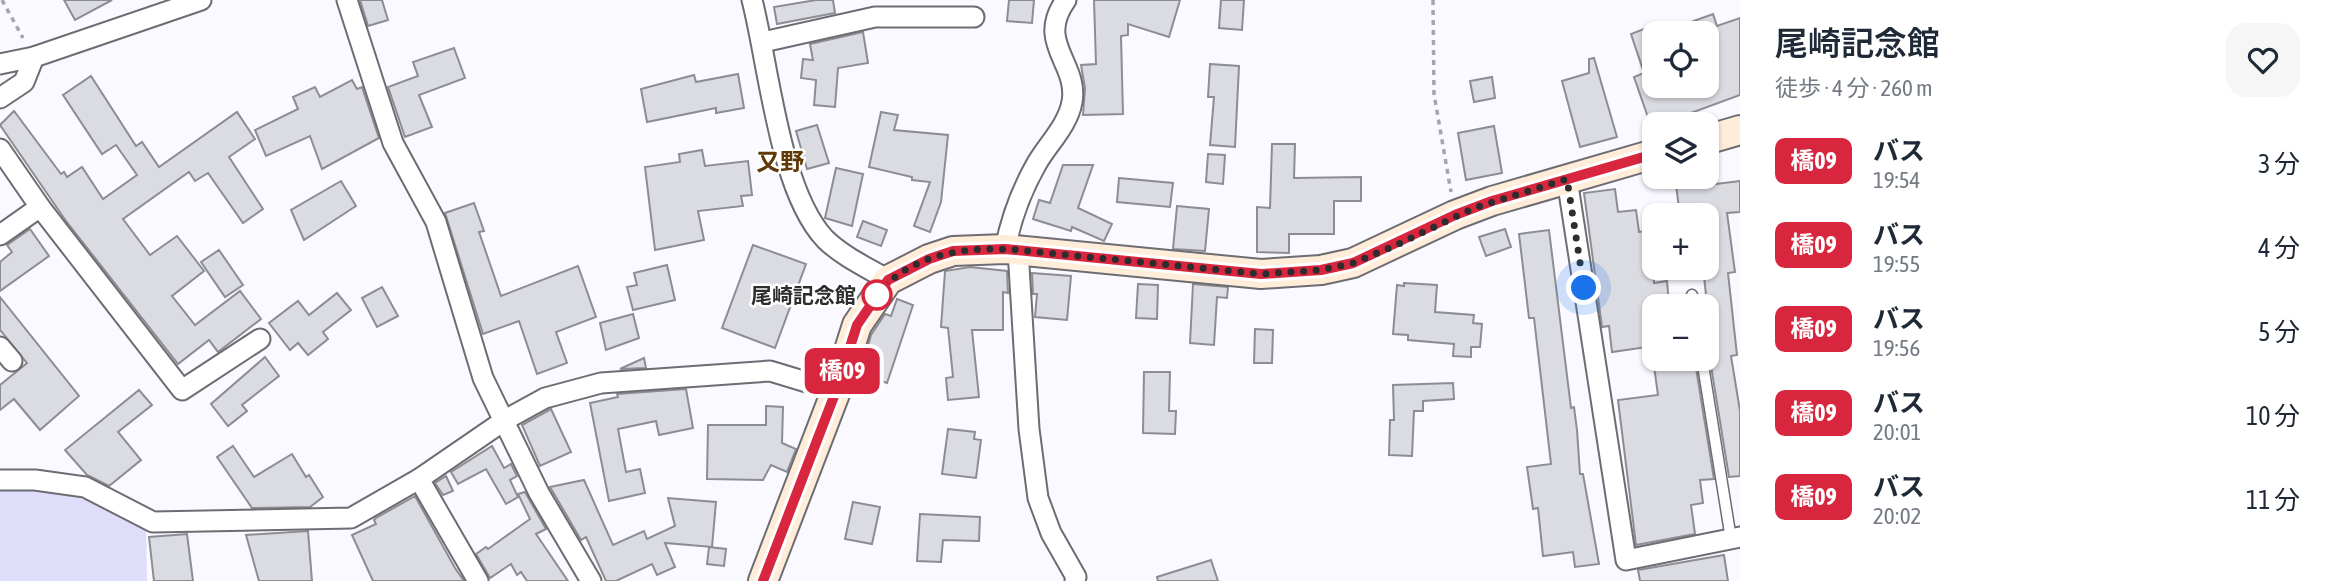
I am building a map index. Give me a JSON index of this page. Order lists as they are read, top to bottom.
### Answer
{
  "districts": ["又野"],
  "places": ["尾崎記念館"],
  "lines": ["bus line 橋09"],
  "page": {
    "on_map": "橋09",
    "heading": ["尾崎記念館", "徒歩 · 4 分 · 260 m"],
    "map_buttons": ["+", "−"],
    "list": [
      {
        "mark": "橋09",
        "name": "バス",
        "note": "19:54",
        "value": "3 分"
      },
      {
        "mark": "橋09",
        "name": "バス",
        "note": "19:55",
        "value": "4 分"
      },
      {
        "mark": "橋09",
        "name": "バス",
        "note": "19:56",
        "value": "5 分"
      },
      {
        "mark": "橋09",
        "name": "バス",
        "note": "20:01",
        "value": "10 分"
      },
      {
        "mark": "橋09",
        "name": "バス",
        "note": "20:02",
        "value": "11 分"
      }
    ]
  }
}
